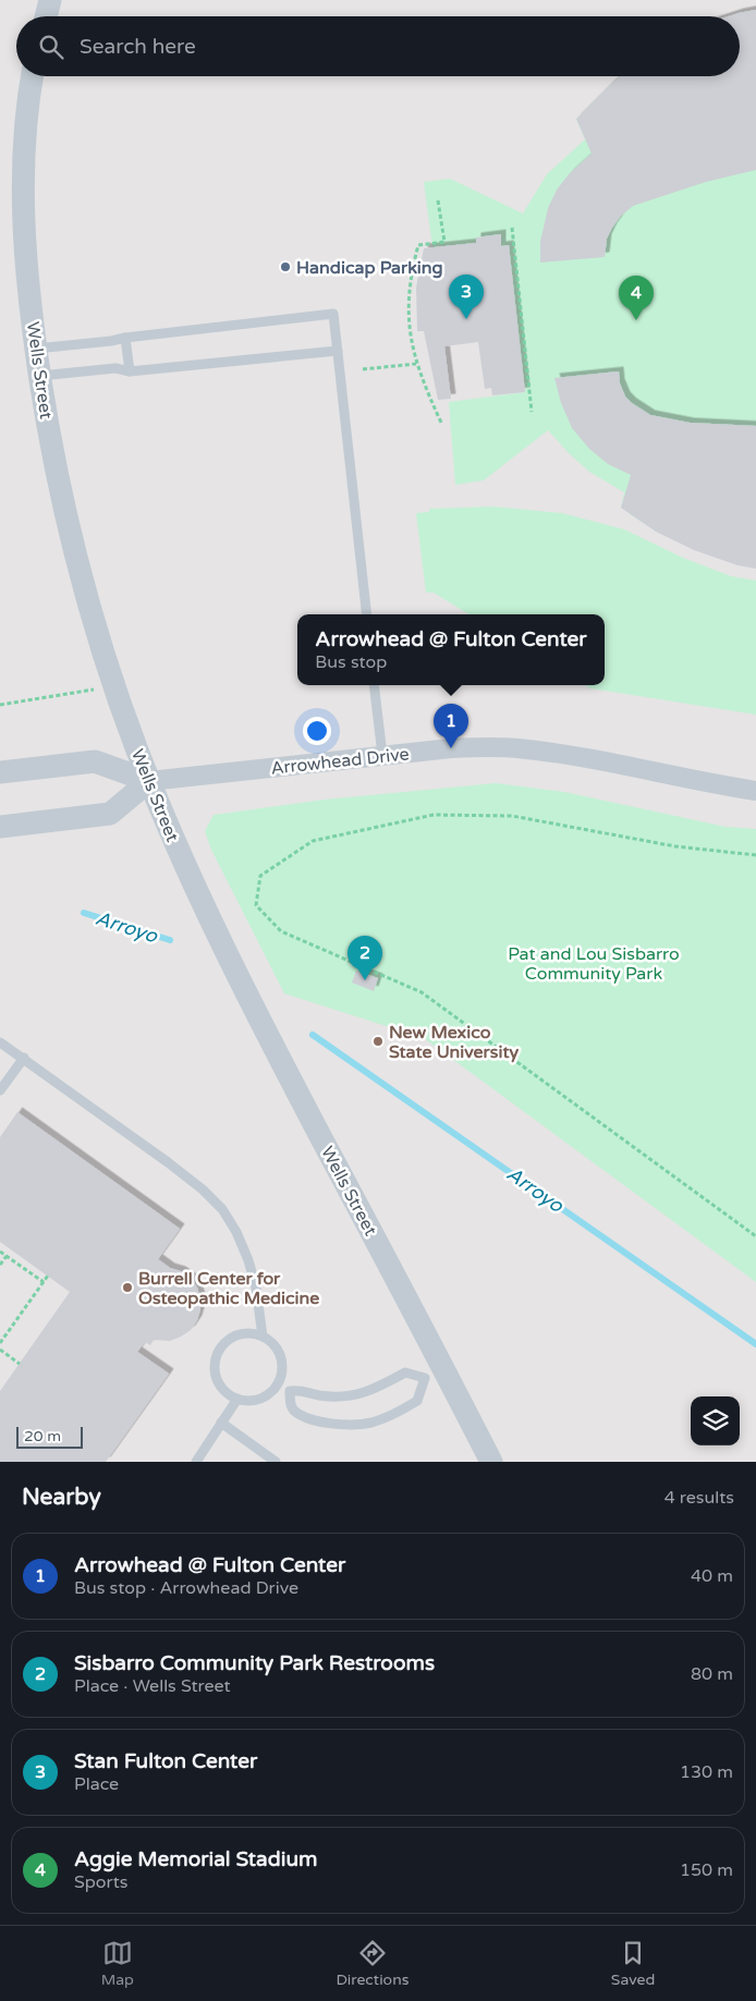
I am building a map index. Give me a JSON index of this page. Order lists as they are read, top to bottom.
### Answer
{
  "streets": {
    "street": ["Wells Street", "Arrowhead Drive"]
  },
  "crossings": [
    ["Wells Street", "Arrowhead Drive"]
  ],
  "water": ["Arroyo"],
  "parks": ["Pat and Lou Sisbarro Community Park"],
  "places": ["Handicap Parking", "New Mexico State University", "Burrell Center for Osteopathic Medicine"],
  "scale_bar": "20 m",
  "page": {
    "search": "Search here",
    "pins": [
      "3",
      "4",
      "1",
      "2"
    ],
    "popup": ["Arrowhead @ Fulton Center", "Bus stop"],
    "scale": "20 m",
    "heading": ["Nearby", "4 results"],
    "list": [
      {
        "mark": "1",
        "name": "Arrowhead @ Fulton Center",
        "note": "Bus stop · Arrowhead Drive",
        "value": "40 m"
      },
      {
        "mark": "2",
        "name": "Sisbarro Community Park Restrooms",
        "note": "Place · Wells Street",
        "value": "80 m"
      },
      {
        "mark": "3",
        "name": "Stan Fulton Center",
        "note": "Place",
        "value": "130 m"
      },
      {
        "mark": "4",
        "name": "Aggie Memorial Stadium",
        "note": "Sports",
        "value": "150 m"
      }
    ],
    "nav": ["Map", "Directions", "Saved"]
  }
}
